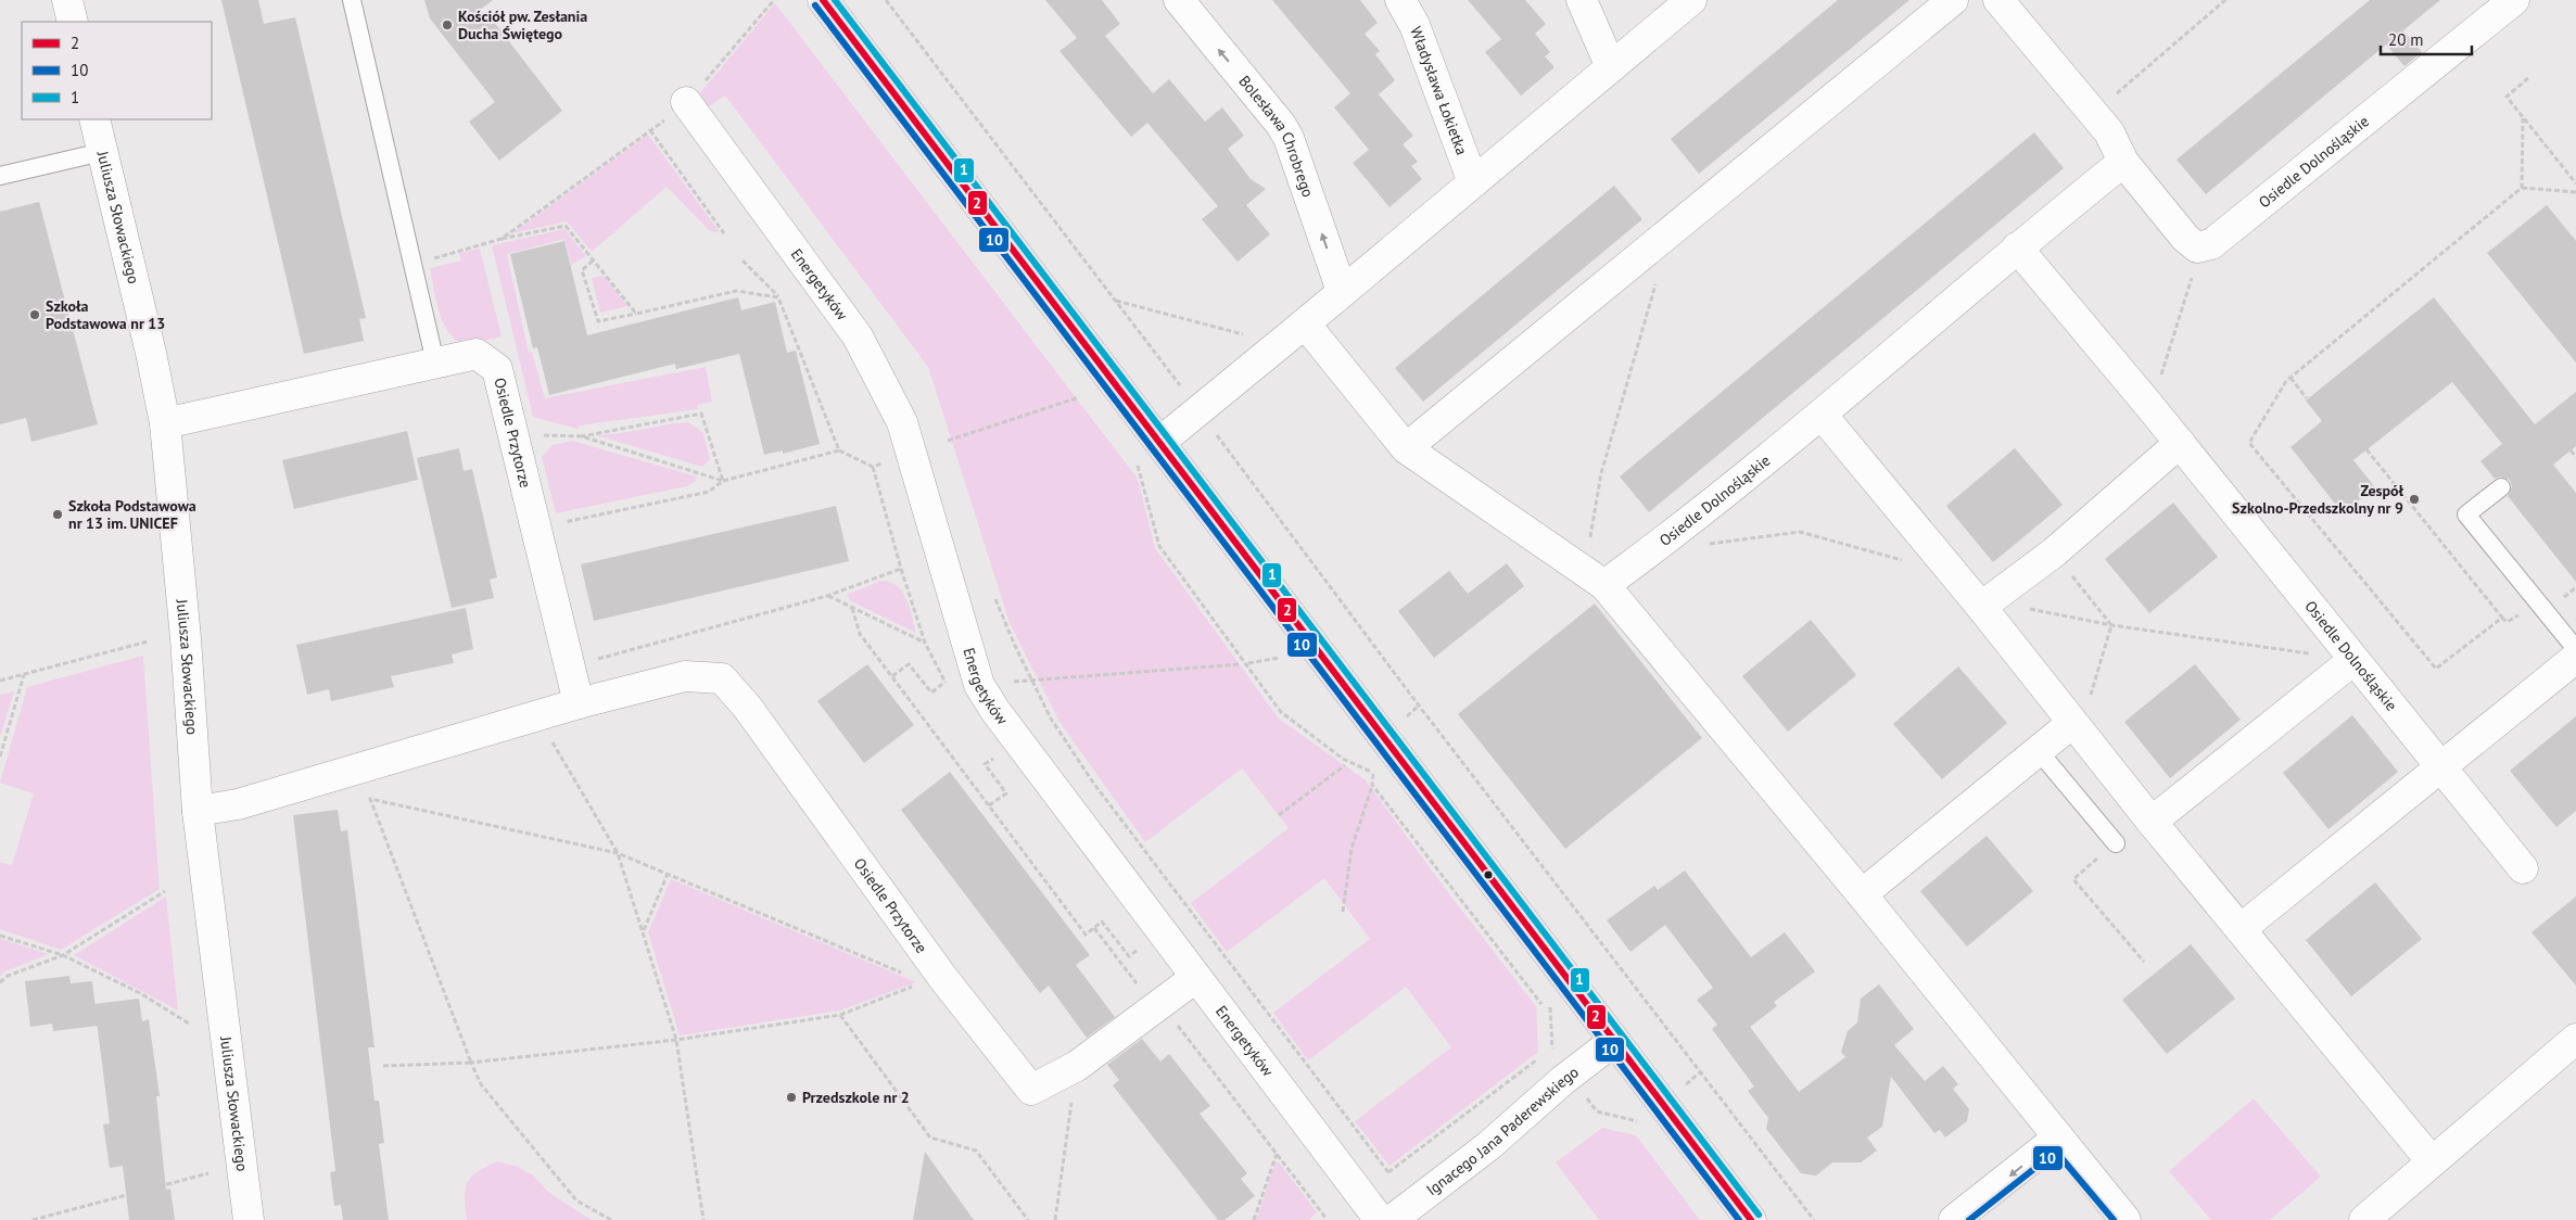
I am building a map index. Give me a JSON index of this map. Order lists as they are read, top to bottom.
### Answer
{
  "streets": {
    "street": [
      "Władysława Łokietka",
      "Bolesława Chrobrego",
      "Osiedle Dolnośląskie",
      "Juliusza Słowackiego",
      "Energetyków",
      "Osiedle Przytorze",
      "Ignacego Jana Paderewskiego"
    ]
  },
  "crossings": [
    ["Juliusza Słowackiego", "Osiedle Przytorze"],
    ["Energetyków", "Osiedle Przytorze"]
  ],
  "one_way": ["Bolesława Chrobrego"],
  "places": [
    "Kościół pw. Zesłania Ducha Świętego",
    "Szkoła Podstawowa nr 13",
    "Zespół Szkolno-Przedszkolny nr 9",
    "Szkoła Podstawowa nr 13 im. UNICEF",
    "Przedszkole nr 2"
  ],
  "lines": ["transit line 2", "transit line 1", "transit line 10"],
  "legend": ["2", "10", "1"],
  "scale_bar": "20 m"
}
